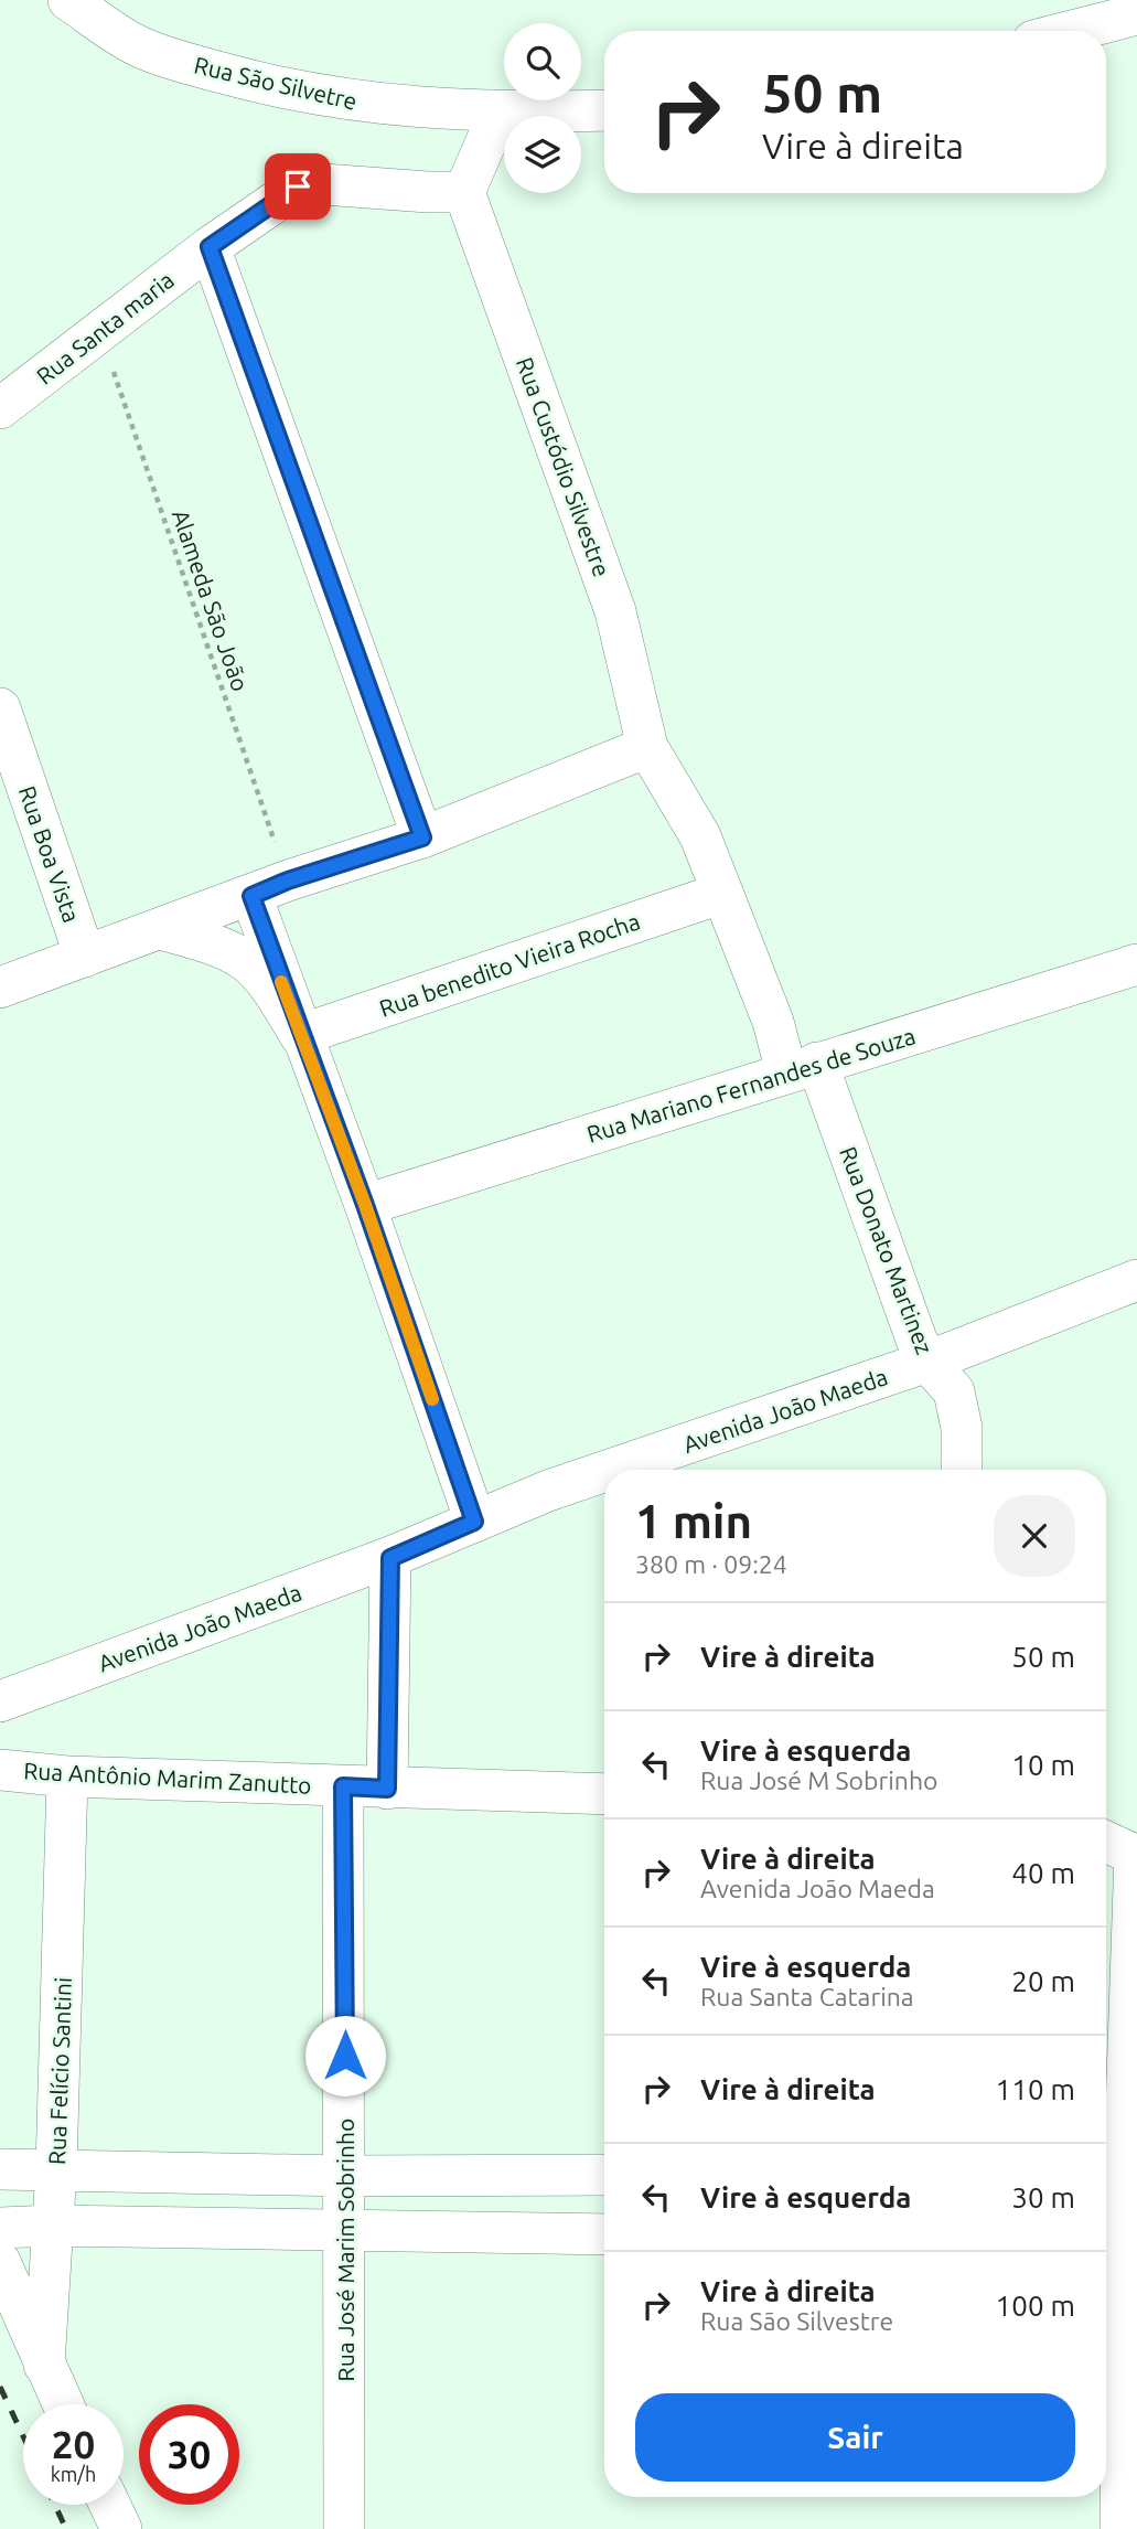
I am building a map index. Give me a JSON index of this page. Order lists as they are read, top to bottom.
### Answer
{
  "streets": {
    "street": [
      "Rua São Silvetre",
      "Rua Santa maria",
      "Rua Custódio Silvestre",
      "Rua Boa Vista",
      "Rua benedito Vieira Rocha",
      "Rua Mariano Fernandes de Souza",
      "Rua Donato Martinez",
      "Avenida João Maeda",
      "Rua Antônio Marim Zanutto",
      "Rua Felício Santini",
      "Rua José Marim Sobrinho"
    ],
    "path": ["Alameda São João"]
  },
  "crossings": [
    ["Rua Santa maria", "Rua Custódio Silvestre"],
    ["Rua Santa maria", "Alameda São João"],
    ["Rua Custódio Silvestre", "Rua Donato Martinez"],
    ["Rua benedito Vieira Rocha", "Rua Donato Martinez"],
    ["Rua Mariano Fernandes de Souza", "Rua Donato Martinez"],
    ["Rua Donato Martinez", "Avenida João Maeda"],
    ["Rua Antônio Marim Zanutto", "Rua Felício Santini"],
    ["Rua Antônio Marim Zanutto", "Rua José Marim Sobrinho"]
  ],
  "page": {
    "turn": ["50 m", "Vire à direita"],
    "heading": ["1 min", "380 m · 09:24"],
    "list": [
      {
        "name": "Vire à direita",
        "value": "50 m"
      },
      {
        "name": "Vire à esquerda",
        "note": "Rua José M Sobrinho",
        "value": "10 m"
      },
      {
        "name": "Vire à direita",
        "note": "Avenida João Maeda",
        "value": "40 m"
      },
      {
        "name": "Vire à esquerda",
        "note": "Rua Santa Catarina",
        "value": "20 m"
      },
      {
        "name": "Vire à direita",
        "value": "110 m"
      },
      {
        "name": "Vire à esquerda",
        "value": "30 m"
      },
      {
        "name": "Vire à direita",
        "note": "Rua São Silvestre",
        "value": "100 m"
      }
    ],
    "buttons": "Sair",
    "speed": "20 km/h",
    "limit": "30"
  }
}
